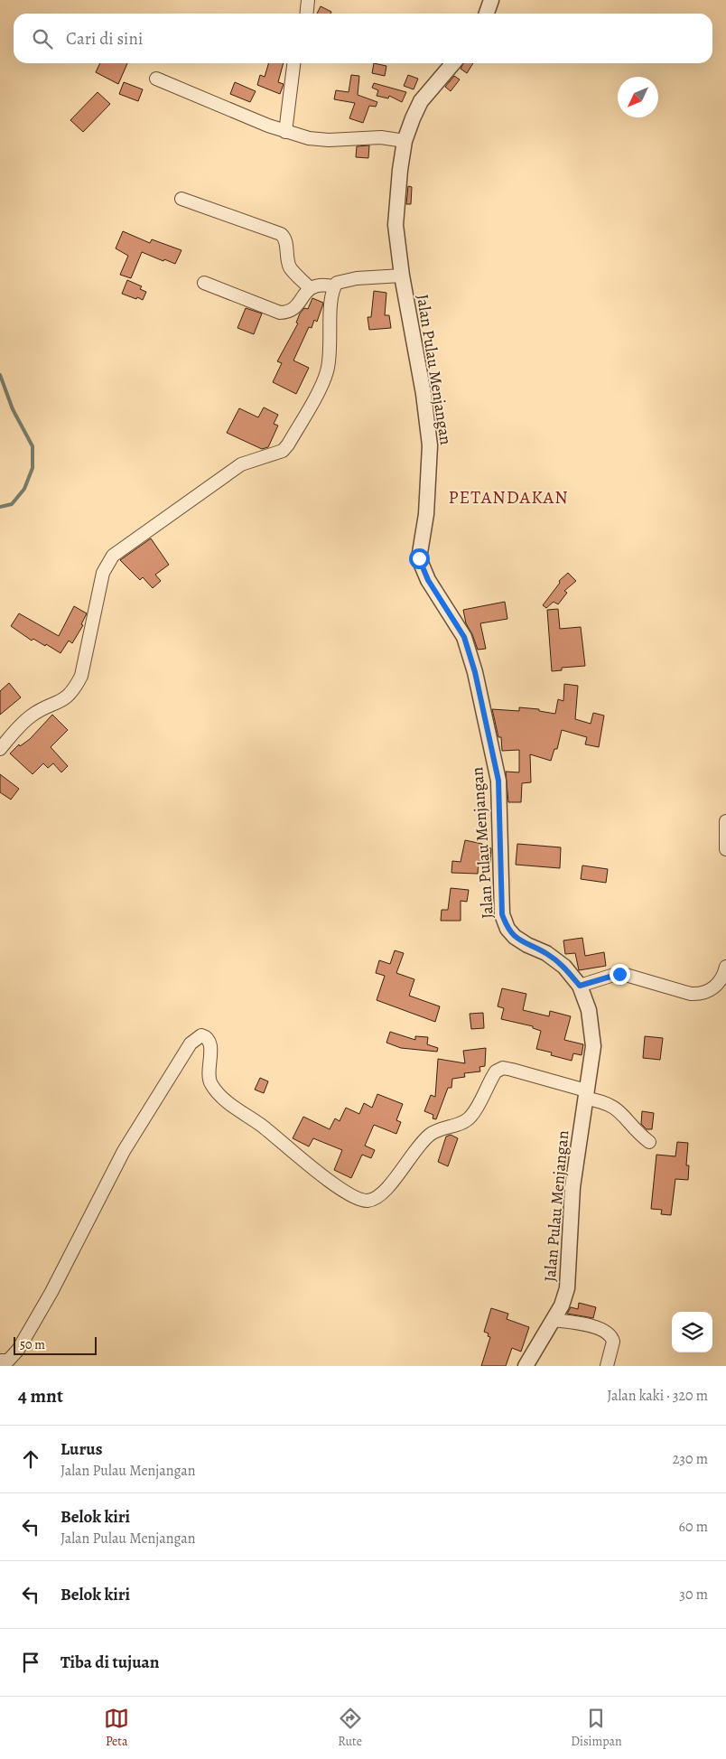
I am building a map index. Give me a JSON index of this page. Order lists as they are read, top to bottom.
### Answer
{
  "streets": {
    "street": ["Jalan Pulau Menjangan"]
  },
  "districts": ["PETANDAKAN"],
  "scale_bar": "50 m",
  "north": "bottom left",
  "page": {
    "search": "Cari di sini",
    "scale": "50 m",
    "heading": ["4 mnt", "Jalan kaki · 320 m"],
    "list": [
      ["Lurus", "Jalan Pulau Menjangan", "230 m"],
      ["Belok kiri", "Jalan Pulau Menjangan", "60 m"],
      ["Belok kiri", "30 m"],
      "Tiba di tujuan"
    ],
    "nav": ["Peta", "Rute", "Disimpan"]
  }
}
